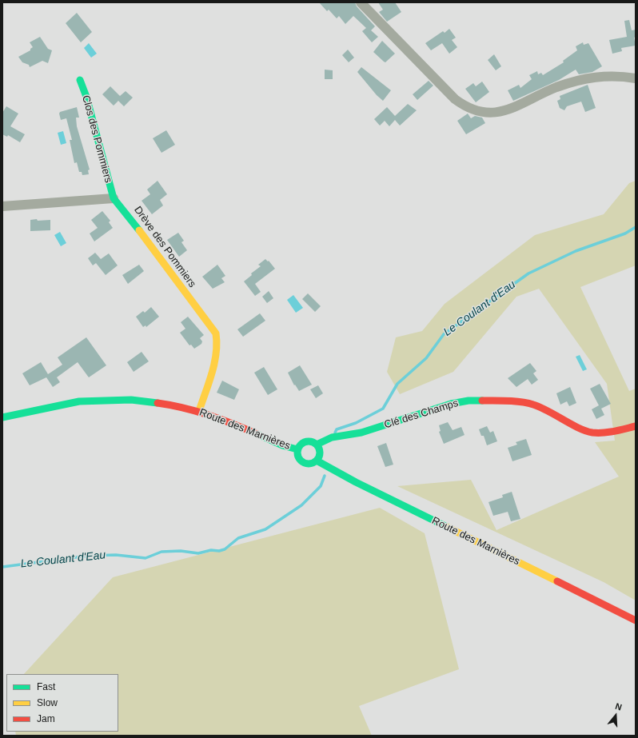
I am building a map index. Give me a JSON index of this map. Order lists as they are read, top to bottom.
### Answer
{
  "streets": {
    "street": [
      "Clos des Pommiers",
      "Drève des Pommiers",
      "Clé des Champs",
      "Route des Marnières"
    ]
  },
  "crossings": [
    ["Clos des Pommiers", "Drève des Pommiers"],
    ["Drève des Pommiers", "Route des Marnières"],
    ["Clé des Champs", "Route des Marnières"]
  ],
  "water": ["Le Coulant d'Eau"],
  "legend": ["Fast", "Slow", "Jam"],
  "north": "top"
}
